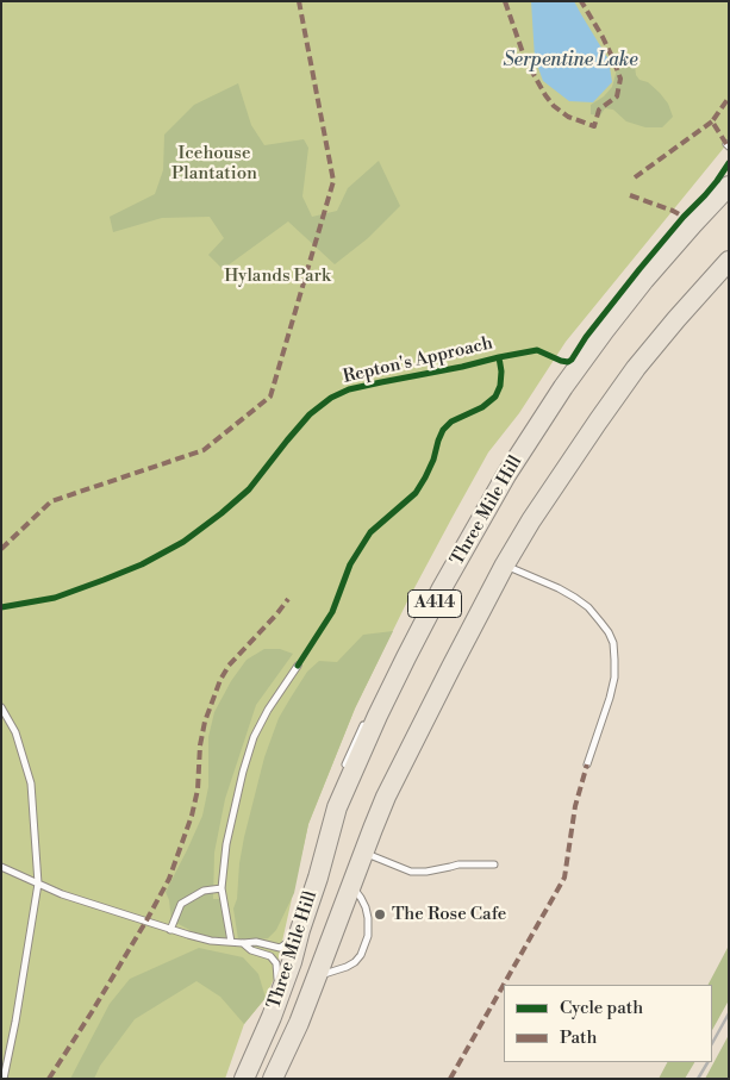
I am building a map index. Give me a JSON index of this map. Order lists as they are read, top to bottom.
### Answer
{
  "streets": {
    "highway": ["Three Mile Hill", "A414"],
    "cycle path": ["Repton's Approach"]
  },
  "water": ["Serpentine Lake"],
  "parks": ["Icehouse Plantation", "Hylands Park"],
  "places": ["The Rose Cafe"],
  "legend": ["Cycle path", "Path"]
}
